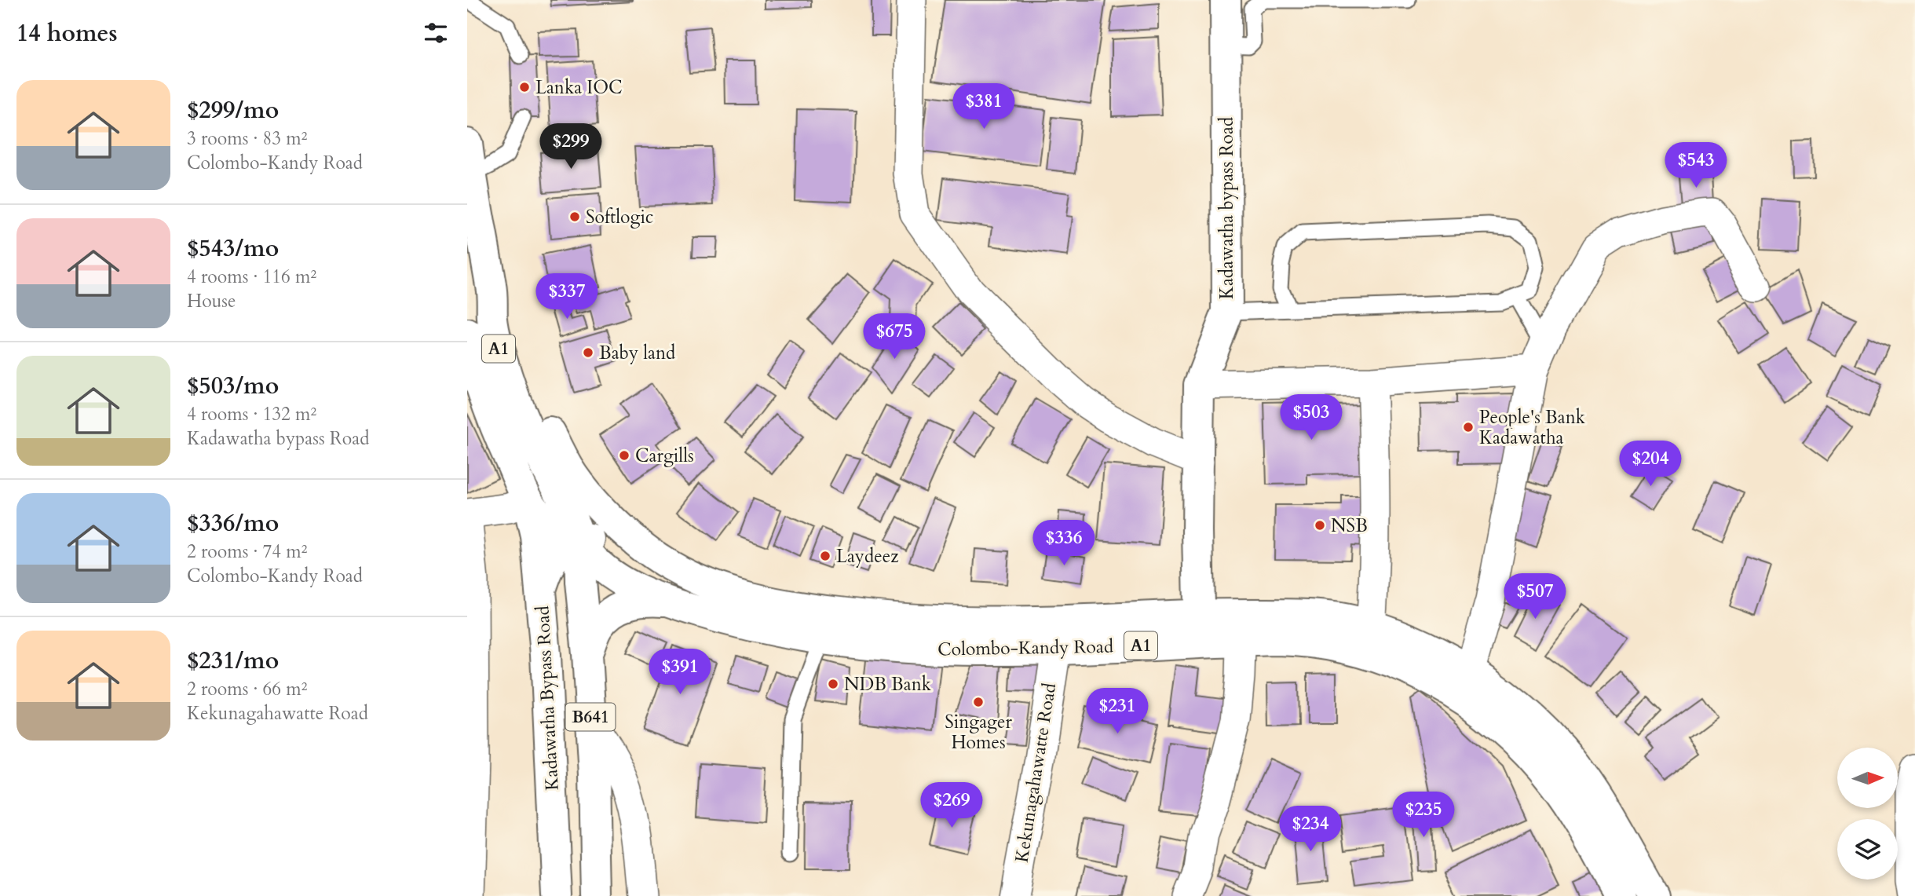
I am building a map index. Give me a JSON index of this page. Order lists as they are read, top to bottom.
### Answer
{
  "streets": {
    "main road": [
      "Kadawatha bypass Road",
      "A1",
      "Colombo-Kandy Road",
      "Kadawatha Bypass Road",
      "B641"
    ],
    "street": ["Kekunagahawatte Road"]
  },
  "crossings": [
    ["Kadawatha bypass Road", "Colombo-Kandy Road"],
    ["A1", "Colombo-Kandy Road"],
    ["A1", "Kadawatha Bypass Road"],
    ["A1", "B641"],
    ["Colombo-Kandy Road", "B641"],
    ["Colombo-Kandy Road", "Kekunagahawatte Road"]
  ],
  "places": [
    "Lanka IOC",
    "Softlogic",
    "Baby land",
    "People's Bank Kadawatha",
    "Cargills",
    "NSB",
    "Laydeez",
    "NDB Bank",
    "Singager Homes"
  ],
  "north": "right",
  "page": {
    "heading": "14 homes",
    "list": [
      {
        "name": "$299/mo",
        "note": "3 rooms · 83 m² · Colombo-Kandy Road"
      },
      {
        "name": "$543/mo",
        "note": "4 rooms · 116 m² · House"
      },
      {
        "name": "$503/mo",
        "note": "4 rooms · 132 m² · Kadawatha bypass Road"
      },
      {
        "name": "$336/mo",
        "note": "2 rooms · 74 m² · Colombo-Kandy Road"
      },
      {
        "name": "$231/mo",
        "note": "2 rooms · 66 m² · Kekunagahawatte Road"
      }
    ],
    "price": [
      "$381",
      "$299",
      "$543",
      "$337",
      "$675",
      "$503",
      "$204",
      "$336",
      "$507",
      "$391",
      "$231",
      "$269",
      "$235",
      "$234"
    ]
  }
}
